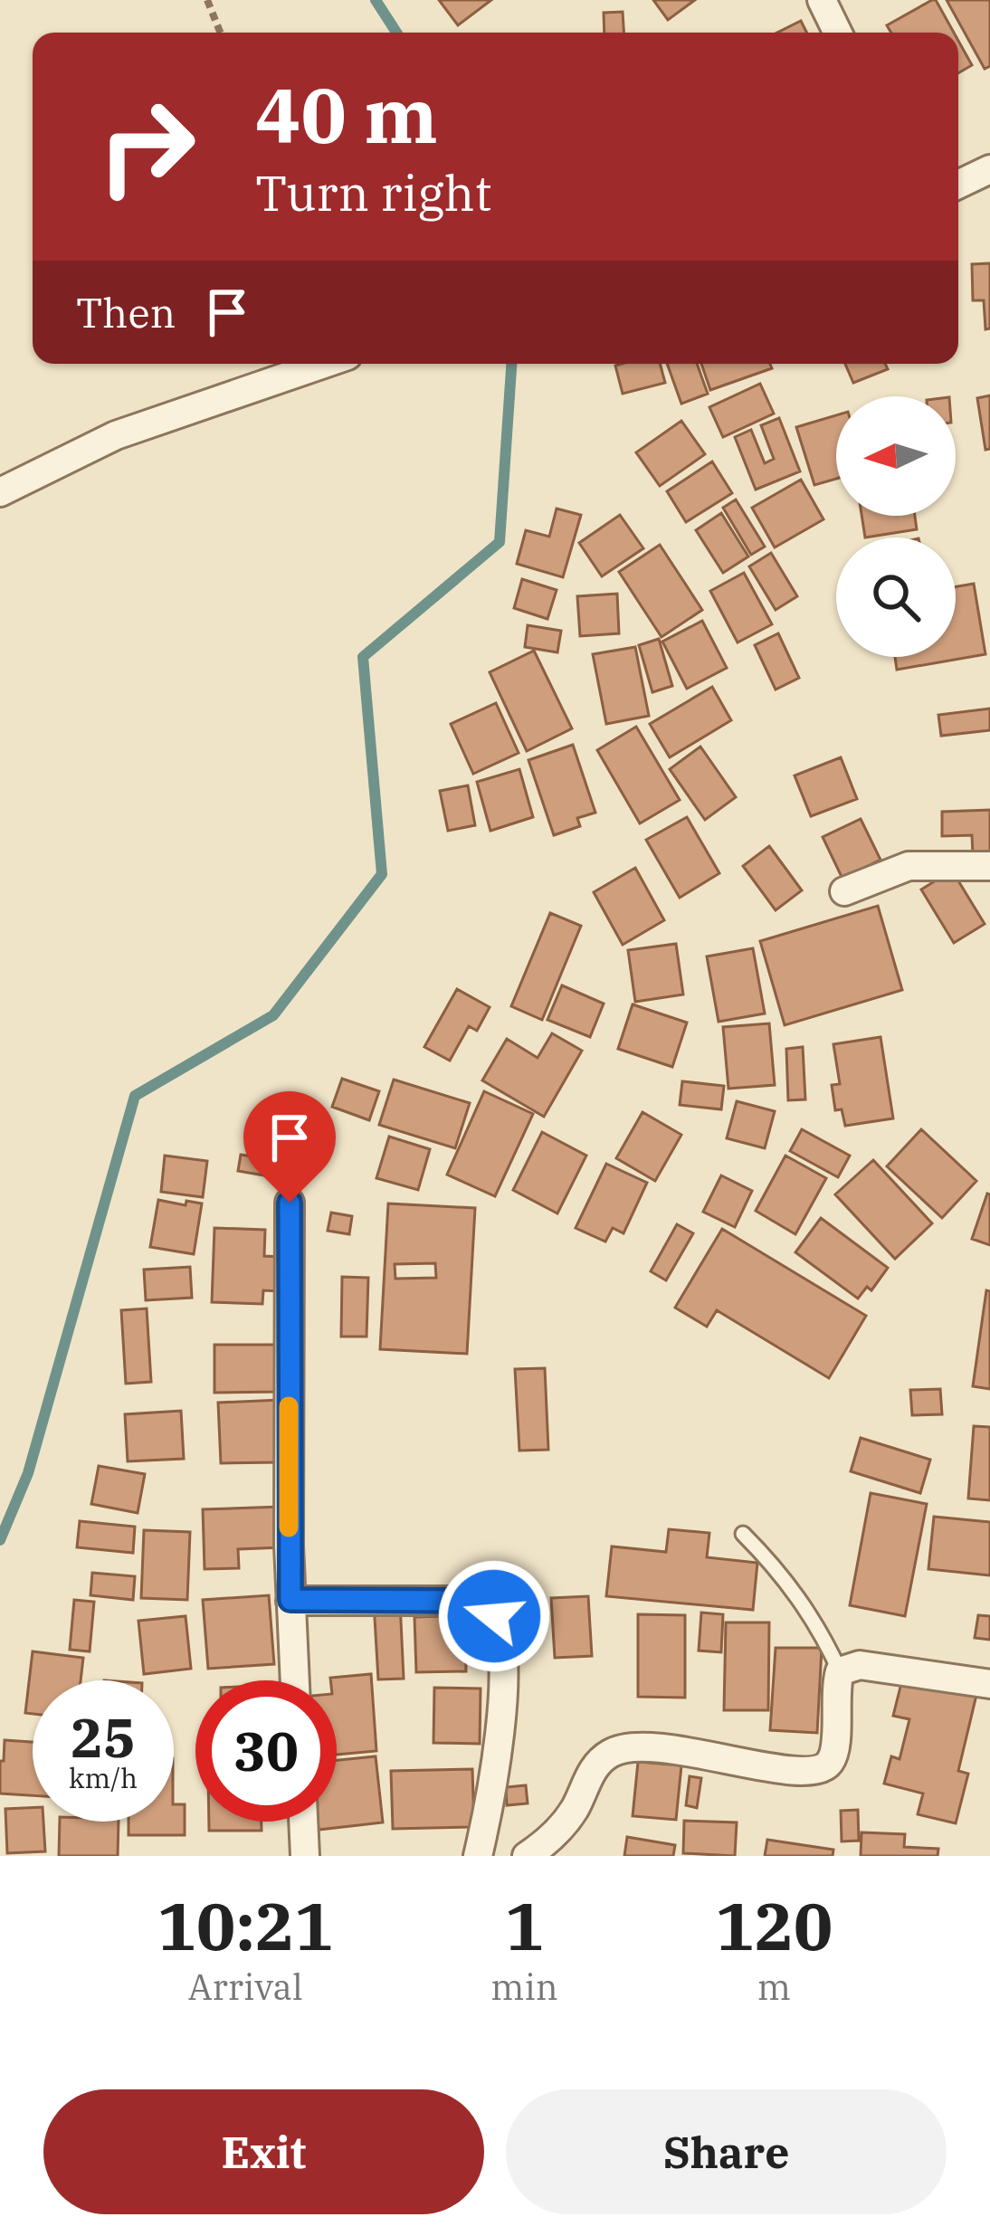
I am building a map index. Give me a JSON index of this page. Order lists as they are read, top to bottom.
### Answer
{
  "north": "left",
  "page": {
    "turn": ["40 m", "Turn right"],
    "then": "Then",
    "speed": "25 km/h",
    "limit": "30",
    "eta": [
      "10:21",
      "Arrival",
      "1",
      "min",
      "120",
      "m"
    ],
    "buttons": ["Exit", "Share"]
  }
}
